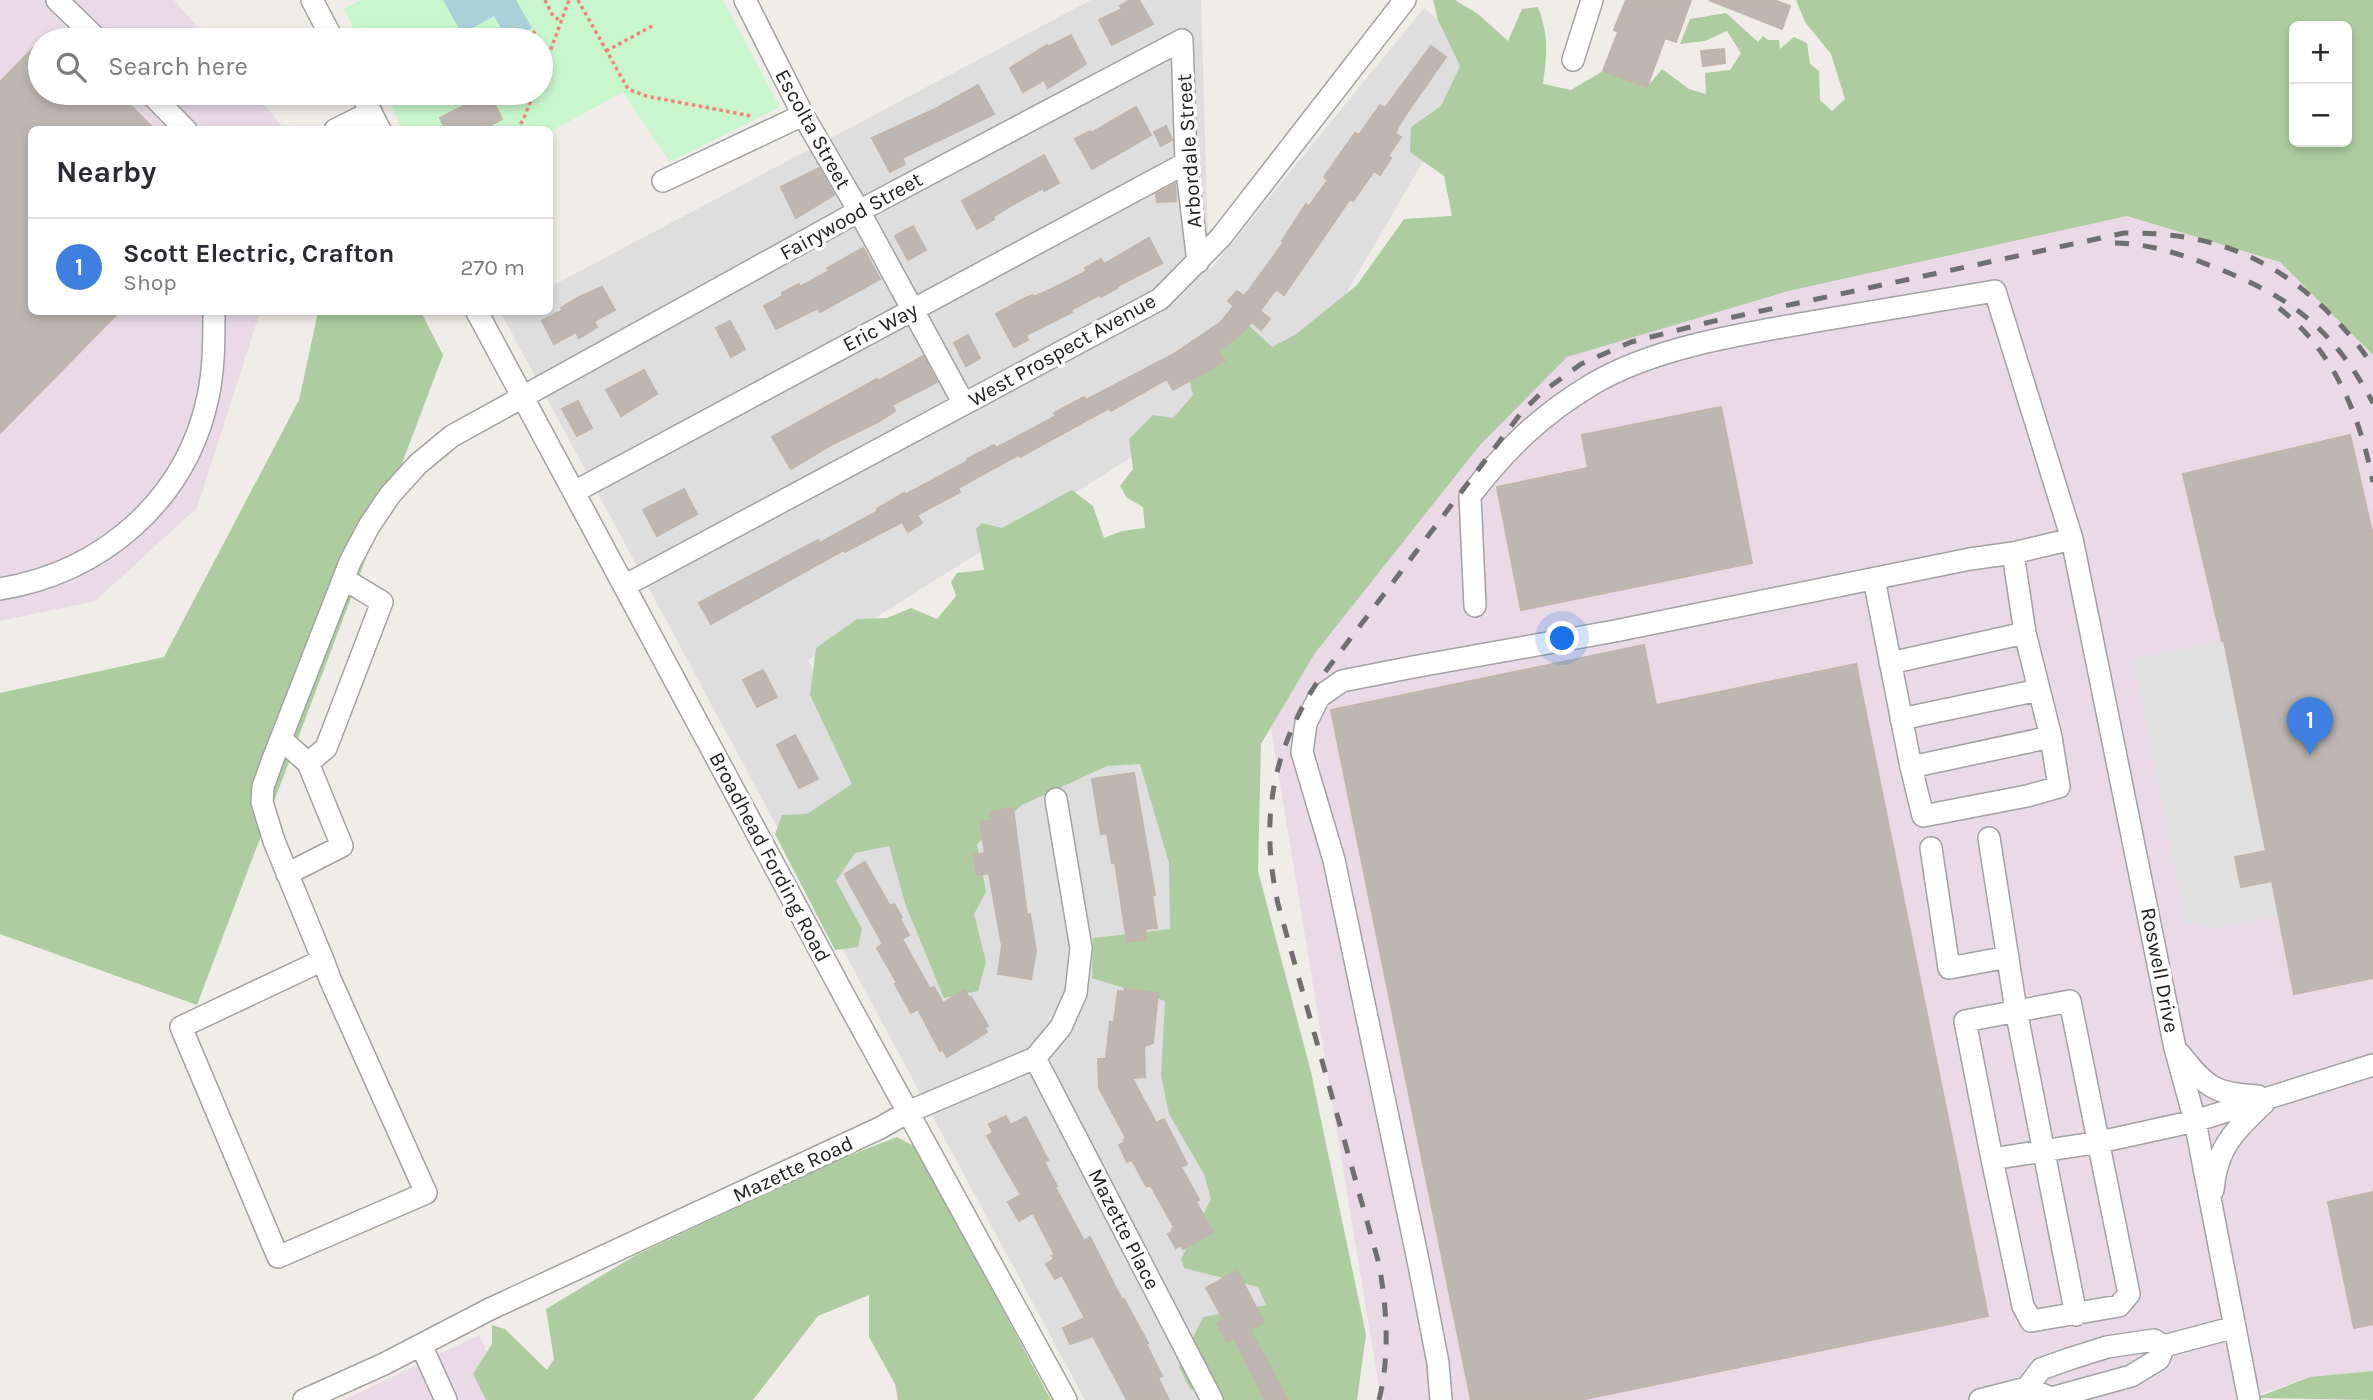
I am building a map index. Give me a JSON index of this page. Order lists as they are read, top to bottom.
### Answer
{
  "streets": {
    "street": [
      "Escolta Street",
      "Arbordale Street",
      "Fairywood Street",
      "Eric Way",
      "West Prospect Avenue",
      "Broadhead Fording Road",
      "Roswell Drive",
      "Mazette Road",
      "Mazette Place"
    ]
  },
  "crossings": [
    ["Escolta Street", "Fairywood Street"],
    ["Escolta Street", "Eric Way"],
    ["Escolta Street", "West Prospect Avenue"],
    ["Arbordale Street", "Fairywood Street"],
    ["Arbordale Street", "Eric Way"],
    ["Arbordale Street", "West Prospect Avenue"],
    ["Fairywood Street", "Broadhead Fording Road"],
    ["Eric Way", "Broadhead Fording Road"],
    ["West Prospect Avenue", "Broadhead Fording Road"],
    ["Broadhead Fording Road", "Mazette Road"],
    ["Mazette Road", "Mazette Place"]
  ],
  "page": {
    "map_buttons": ["+", "−"],
    "search": "Search here",
    "heading": "Nearby",
    "list": [
      {
        "mark": "1",
        "name": "Scott Electric, Crafton",
        "note": "Shop",
        "value": "270 m"
      }
    ],
    "pins": "1"
  }
}
